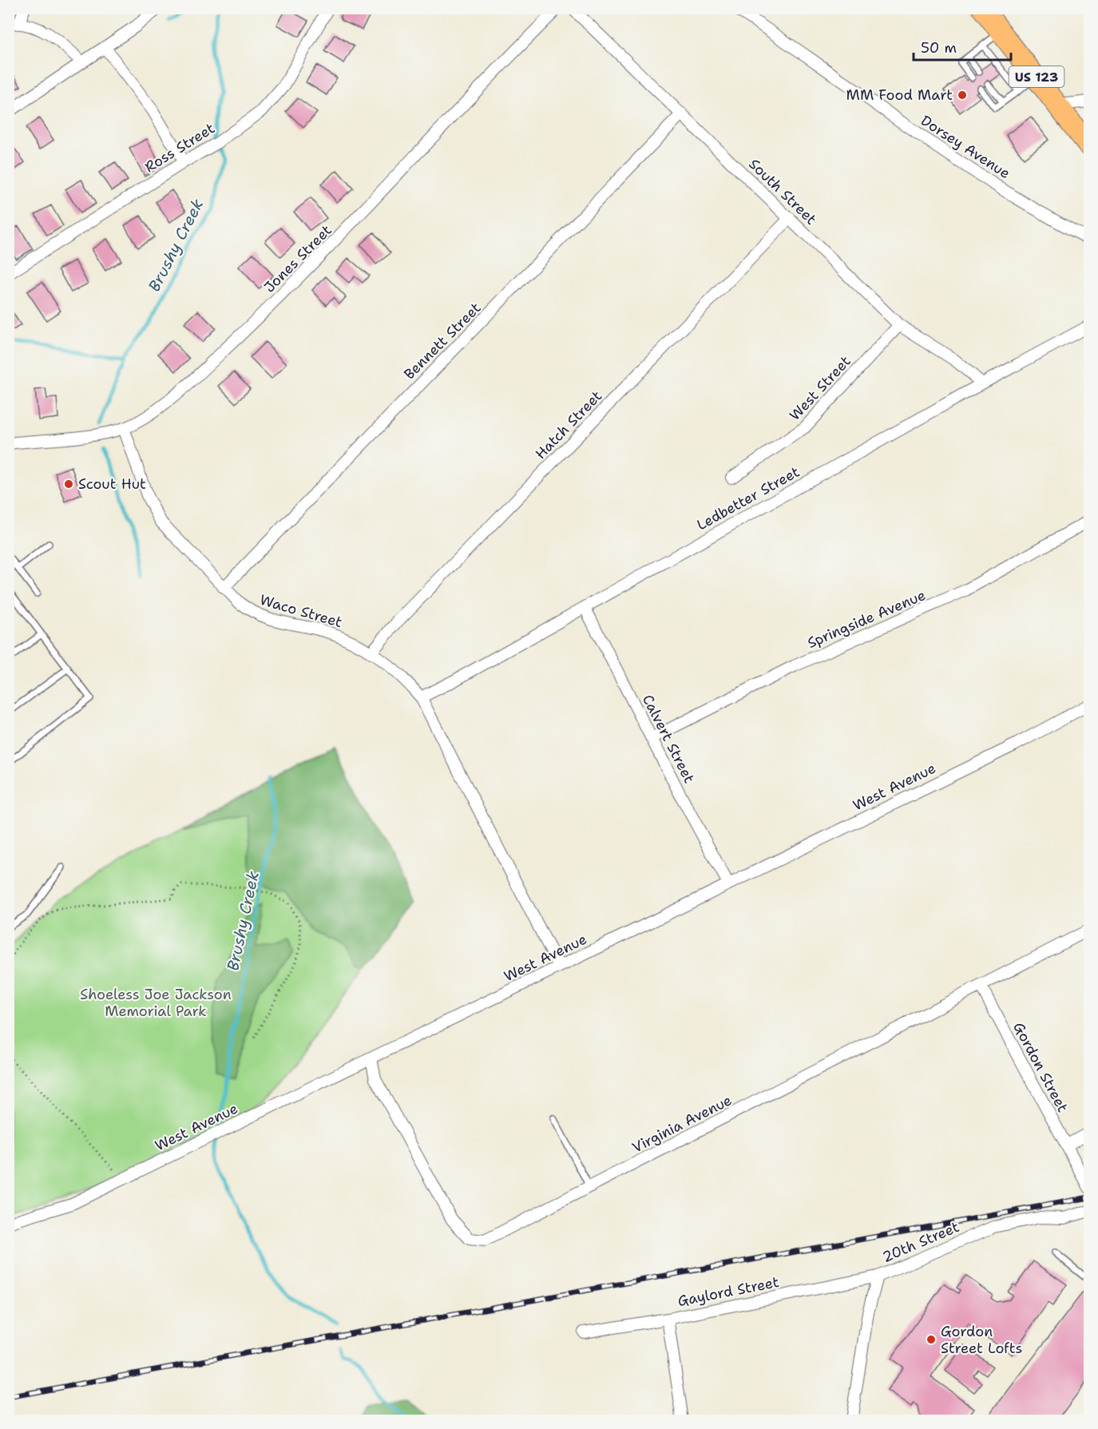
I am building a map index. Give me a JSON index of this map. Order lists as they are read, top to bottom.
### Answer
{
  "streets": {
    "highway": ["US 123"],
    "street": [
      "Dorsey Avenue",
      "Ross Street",
      "South Street",
      "Jones Street",
      "Bennett Street",
      "West Street",
      "Hatch Street",
      "Ledbetter Street",
      "Waco Street",
      "Springside Avenue",
      "Calvert Street",
      "West Avenue",
      "Gordon Street",
      "Virginia Avenue",
      "20th Street",
      "Gaylord Street"
    ]
  },
  "crossings": [
    ["South Street", "Bennett Street"],
    ["South Street", "West Street"],
    ["South Street", "Hatch Street"],
    ["South Street", "Ledbetter Street"],
    ["Jones Street", "Waco Street"],
    ["Bennett Street", "Waco Street"],
    ["Hatch Street", "Waco Street"],
    ["Ledbetter Street", "Waco Street"],
    ["Ledbetter Street", "Calvert Street"],
    ["Waco Street", "West Avenue"],
    ["Springside Avenue", "Calvert Street"],
    ["Calvert Street", "West Avenue"],
    ["West Avenue", "Virginia Avenue"],
    ["Gordon Street", "Virginia Avenue"],
    ["20th Street", "Gaylord Street"]
  ],
  "water": ["Brushy Creek"],
  "parks": ["Shoeless Joe Jackson Memorial Park"],
  "places": ["MM Food Mart", "Scout Hut", "Gordon Street Lofts"],
  "scale_bar": "50 m"
}
